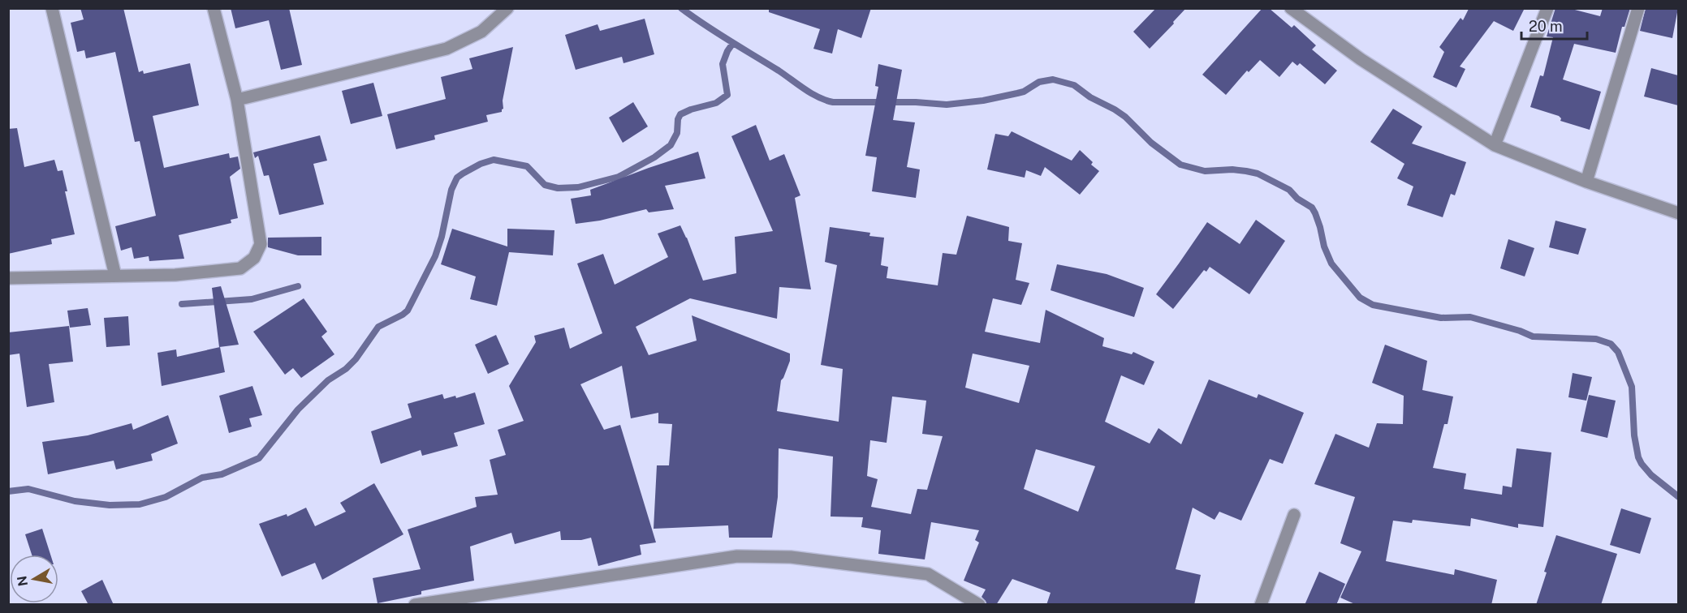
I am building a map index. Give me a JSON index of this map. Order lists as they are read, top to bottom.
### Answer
{
  "scale_bar": "20 m",
  "north": "left"
}
